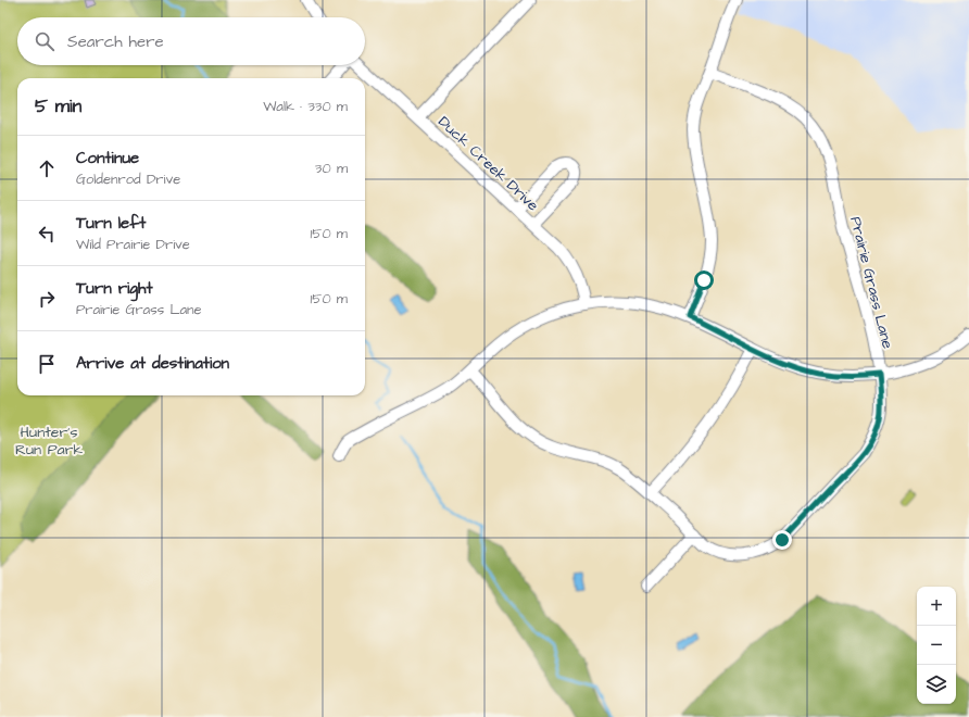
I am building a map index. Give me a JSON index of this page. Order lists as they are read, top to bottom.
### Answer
{
  "streets": {
    "street": ["Duck Creek Drive", "Prairie Grass Lane"]
  },
  "parks": ["Hunter's Run Park"],
  "page": {
    "search": "Search here",
    "heading": ["5 min", "Walk · 330 m"],
    "list": [
      ["Continue", "Goldenrod Drive", "30 m"],
      ["Turn left", "Wild Prairie Drive", "150 m"],
      ["Turn right", "Prairie Grass Lane", "150 m"],
      "Arrive at destination"
    ],
    "map_buttons": ["+", "−"]
  }
}
